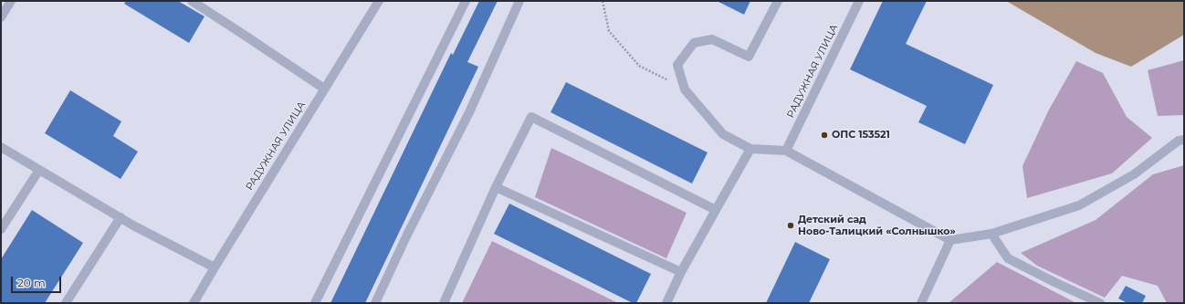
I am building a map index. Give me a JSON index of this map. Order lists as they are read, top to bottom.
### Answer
{
  "streets": {
    "street": ["РАДУЖНАЯ УЛИЦА"]
  },
  "places": ["ОПС 153521", "Детский сад Ново-Талицкий «Солнышко»"],
  "scale_bar": "20 m"
}
